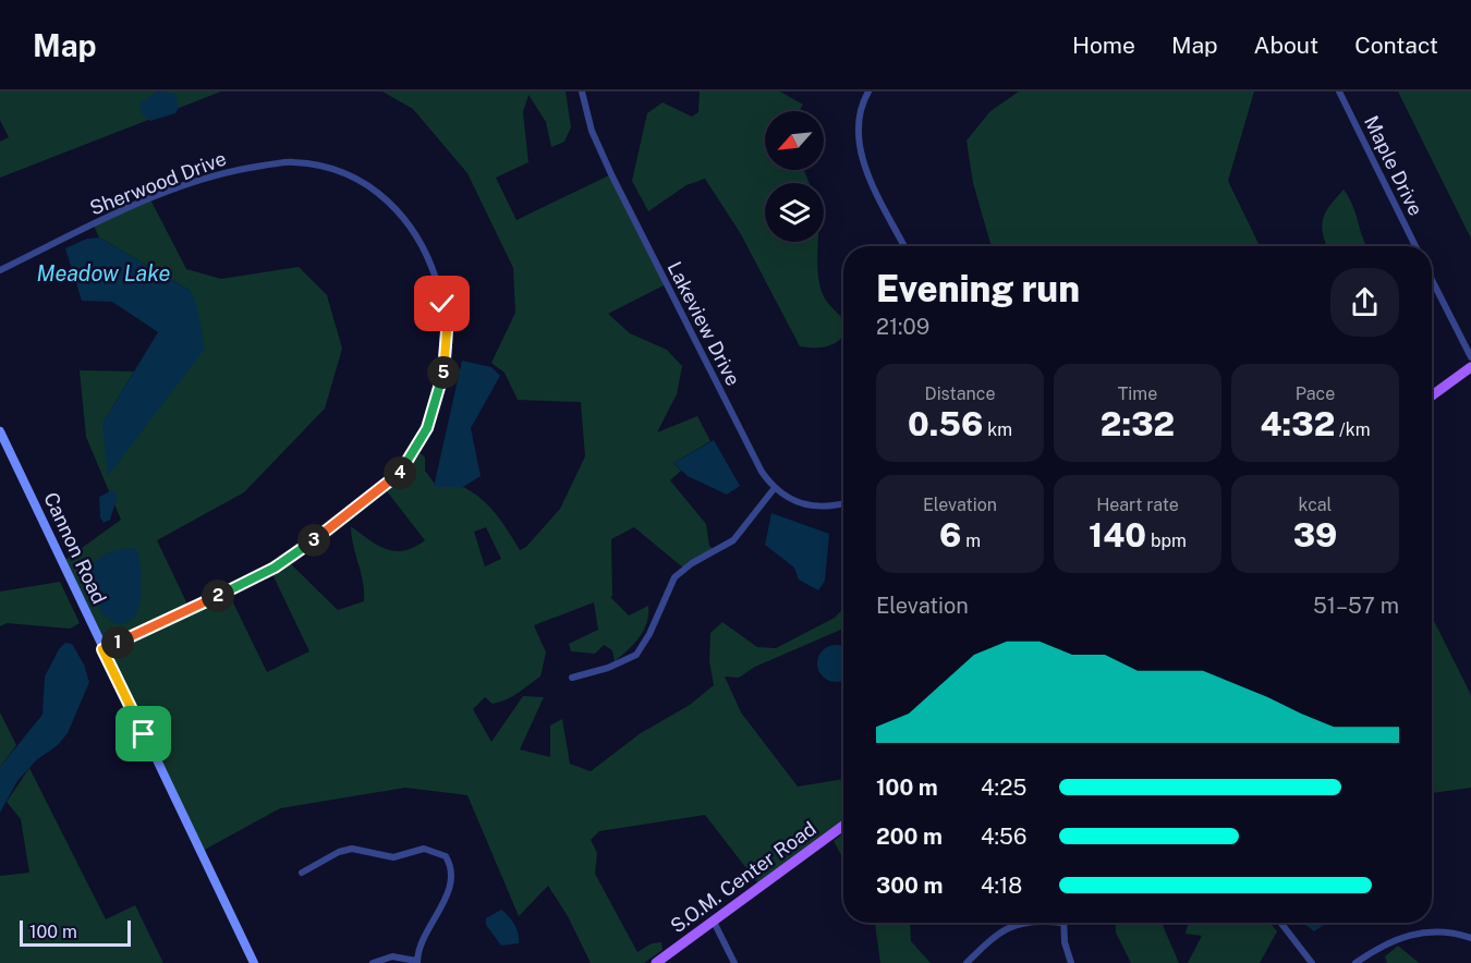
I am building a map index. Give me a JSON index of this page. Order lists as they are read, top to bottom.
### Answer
{
  "streets": {
    "main road": ["Cannon Road", "S.O.M. Center Road"],
    "street": ["Maple Drive", "Sherwood Drive", "Lakeview Drive"]
  },
  "crossings": [
    ["Sherwood Drive", "Cannon Road"]
  ],
  "water": ["Meadow Lake"],
  "scale_bar": "100 m",
  "north": "bottom left",
  "page": {
    "header": "Map",
    "nav": [
      "Home",
      "Map",
      "About",
      "Contact"
    ],
    "heading": ["Evening run", "21:09"],
    "pins": [
      "5",
      "4",
      "3",
      "2",
      "1"
    ],
    "stats": [
      ["Distance", "0.56 km"],
      ["Time", "2:32"],
      ["Pace", "4:32 /km"],
      ["Elevation", "6 m"],
      ["Heart rate", "140 bpm"],
      ["kcal", "39"]
    ],
    "chart": ["Elevation", "51–57 m"],
    "list": [
      {
        "name": "100 m",
        "note": "4:25"
      },
      {
        "name": "200 m",
        "note": "4:56"
      },
      {
        "name": "300 m",
        "note": "4:18"
      }
    ],
    "scale": "100 m"
  }
}
